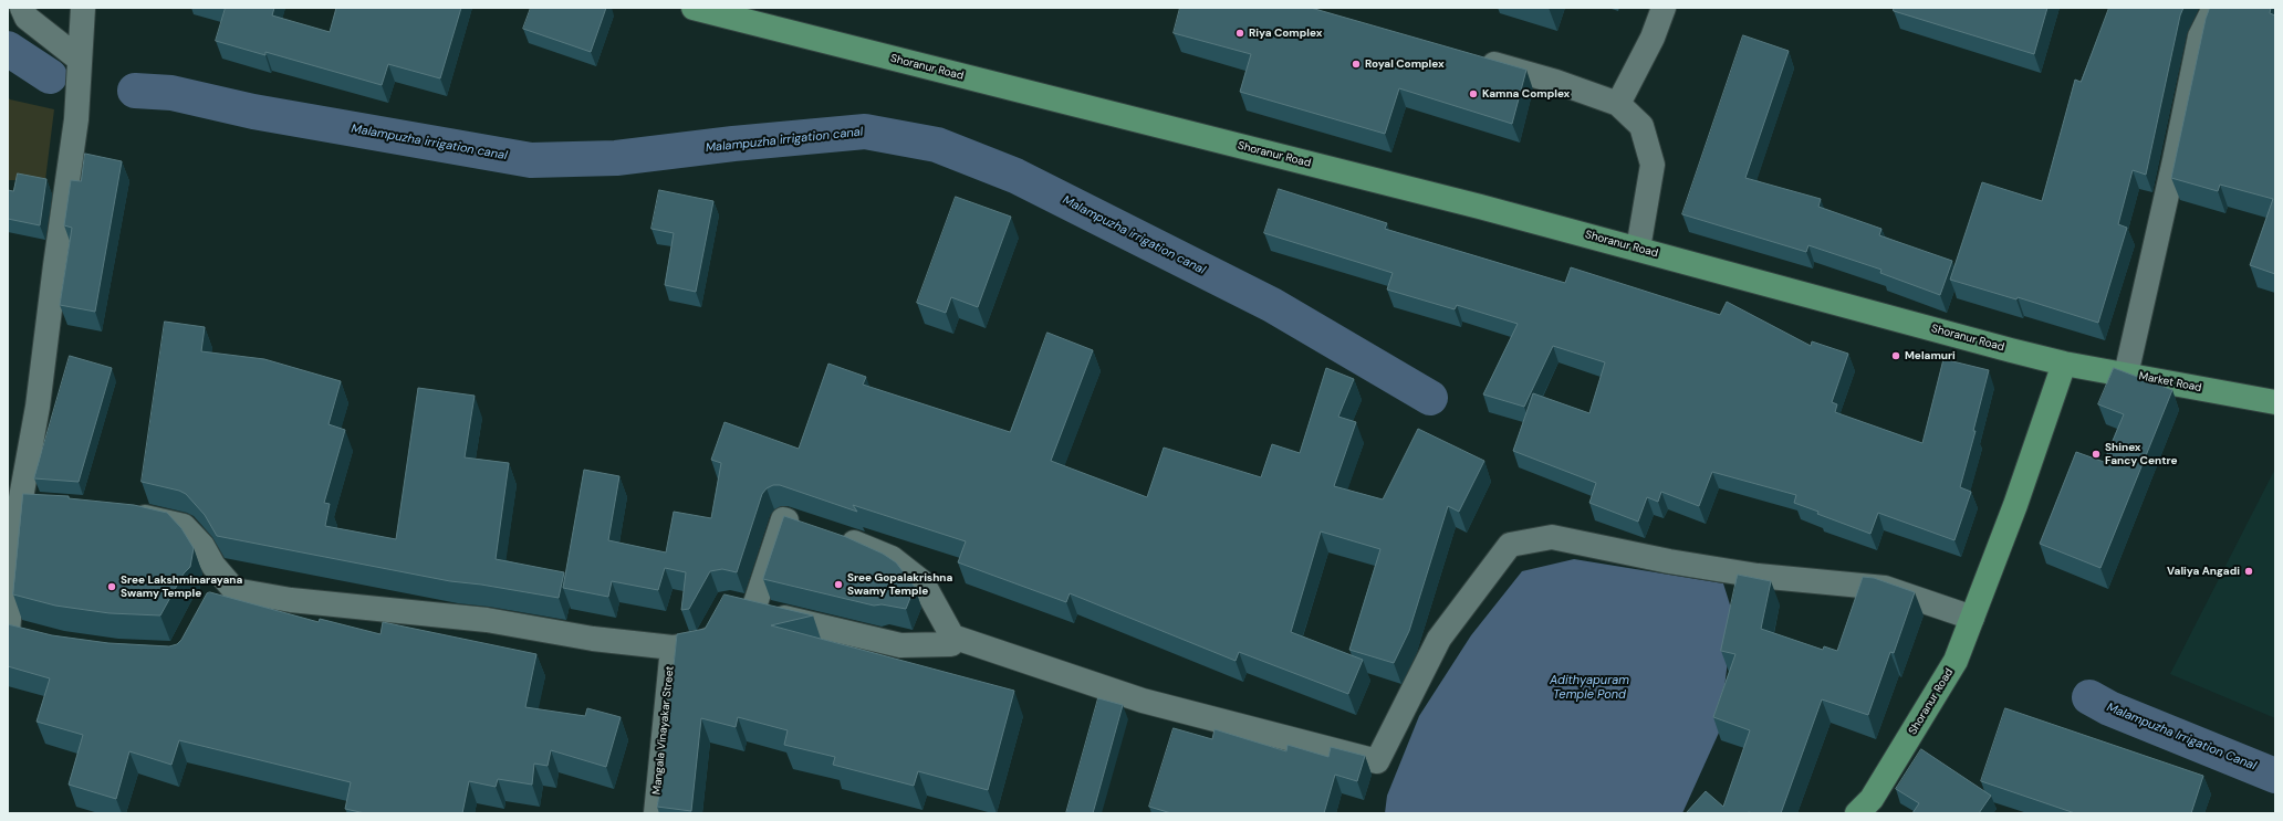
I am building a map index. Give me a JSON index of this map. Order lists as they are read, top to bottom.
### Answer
{
  "streets": {
    "main road": ["Shoranur Road", "Market Road"],
    "street": ["Mangala Vinayakar Street"]
  },
  "crossings": [
    ["Shoranur Road", "Market Road"]
  ],
  "water": ["Malampuzha irrigation canal", "Adithyapuram Temple Pond", "Malampuzha Irrigation Canal"],
  "places": [
    "Riya Complex",
    "Royal Complex",
    "Kamna Complex",
    "Melamuri",
    "Shinex Fancy Centre",
    "Valiya Angadi",
    "Sree Gopalakrishna Swamy Temple",
    "Sree Lakshminarayana Swamy Temple"
  ]
}
